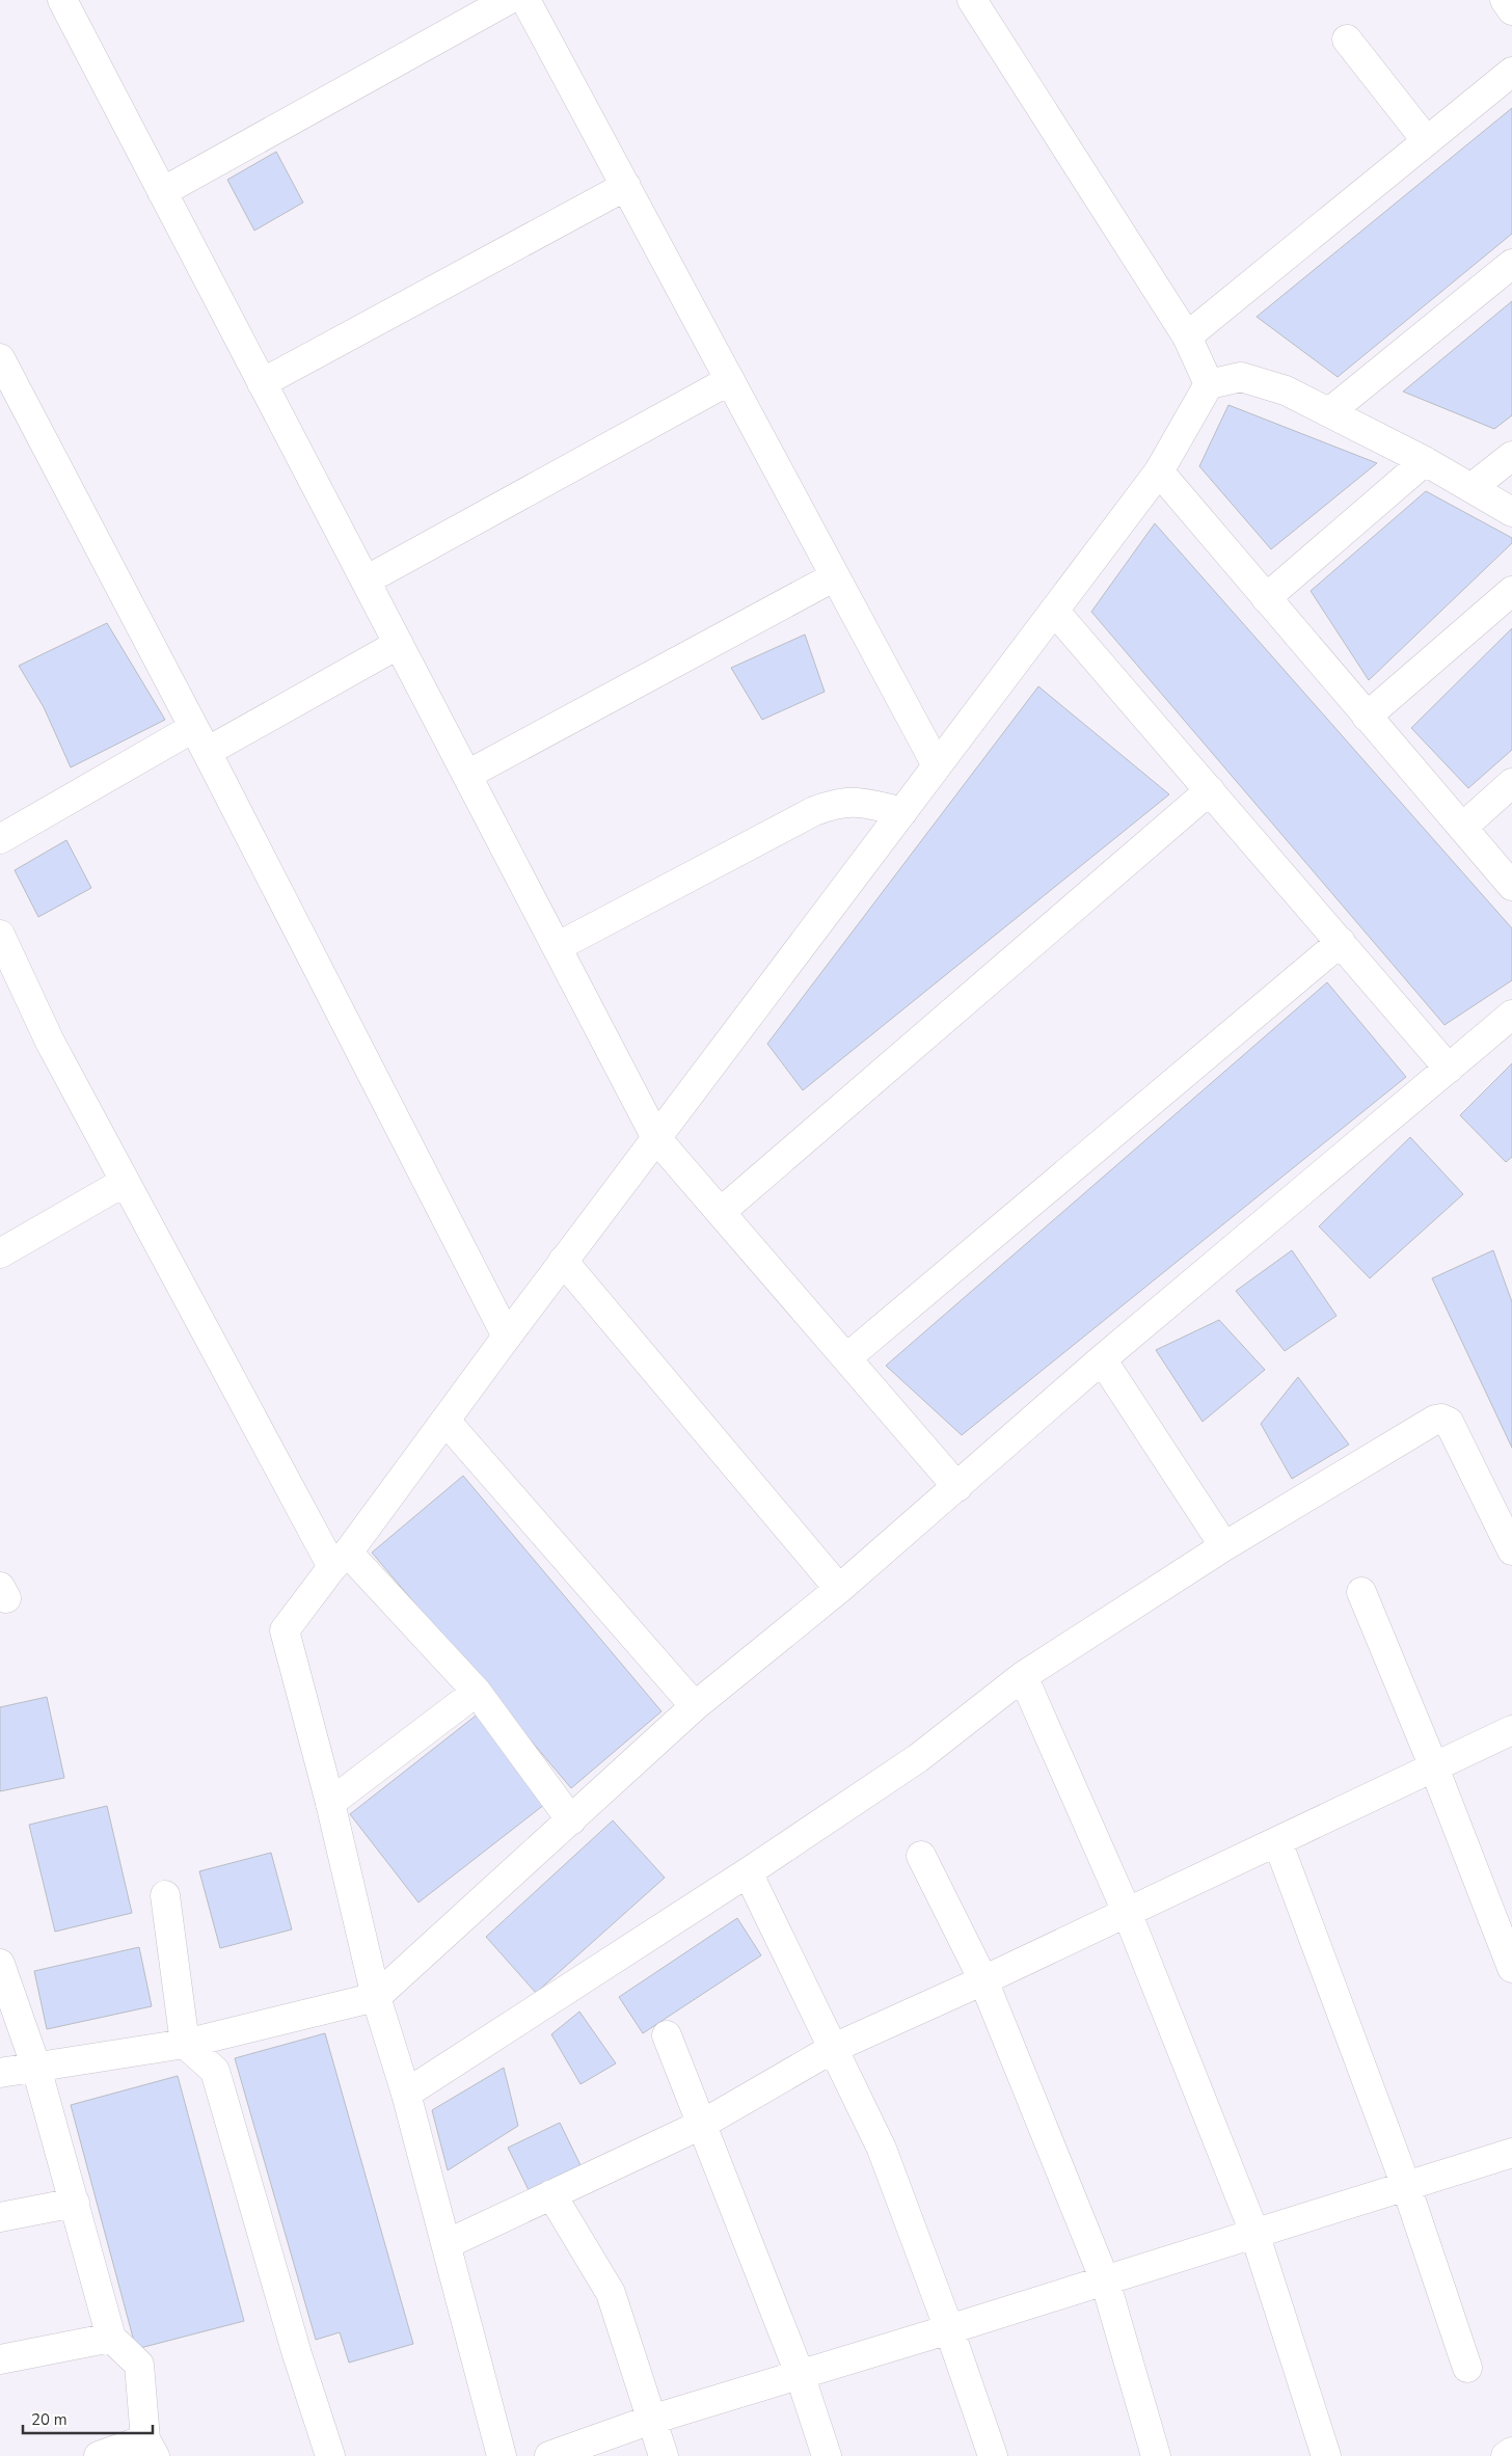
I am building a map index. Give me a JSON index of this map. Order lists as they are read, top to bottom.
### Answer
{
  "scale_bar": "20 m"
}
